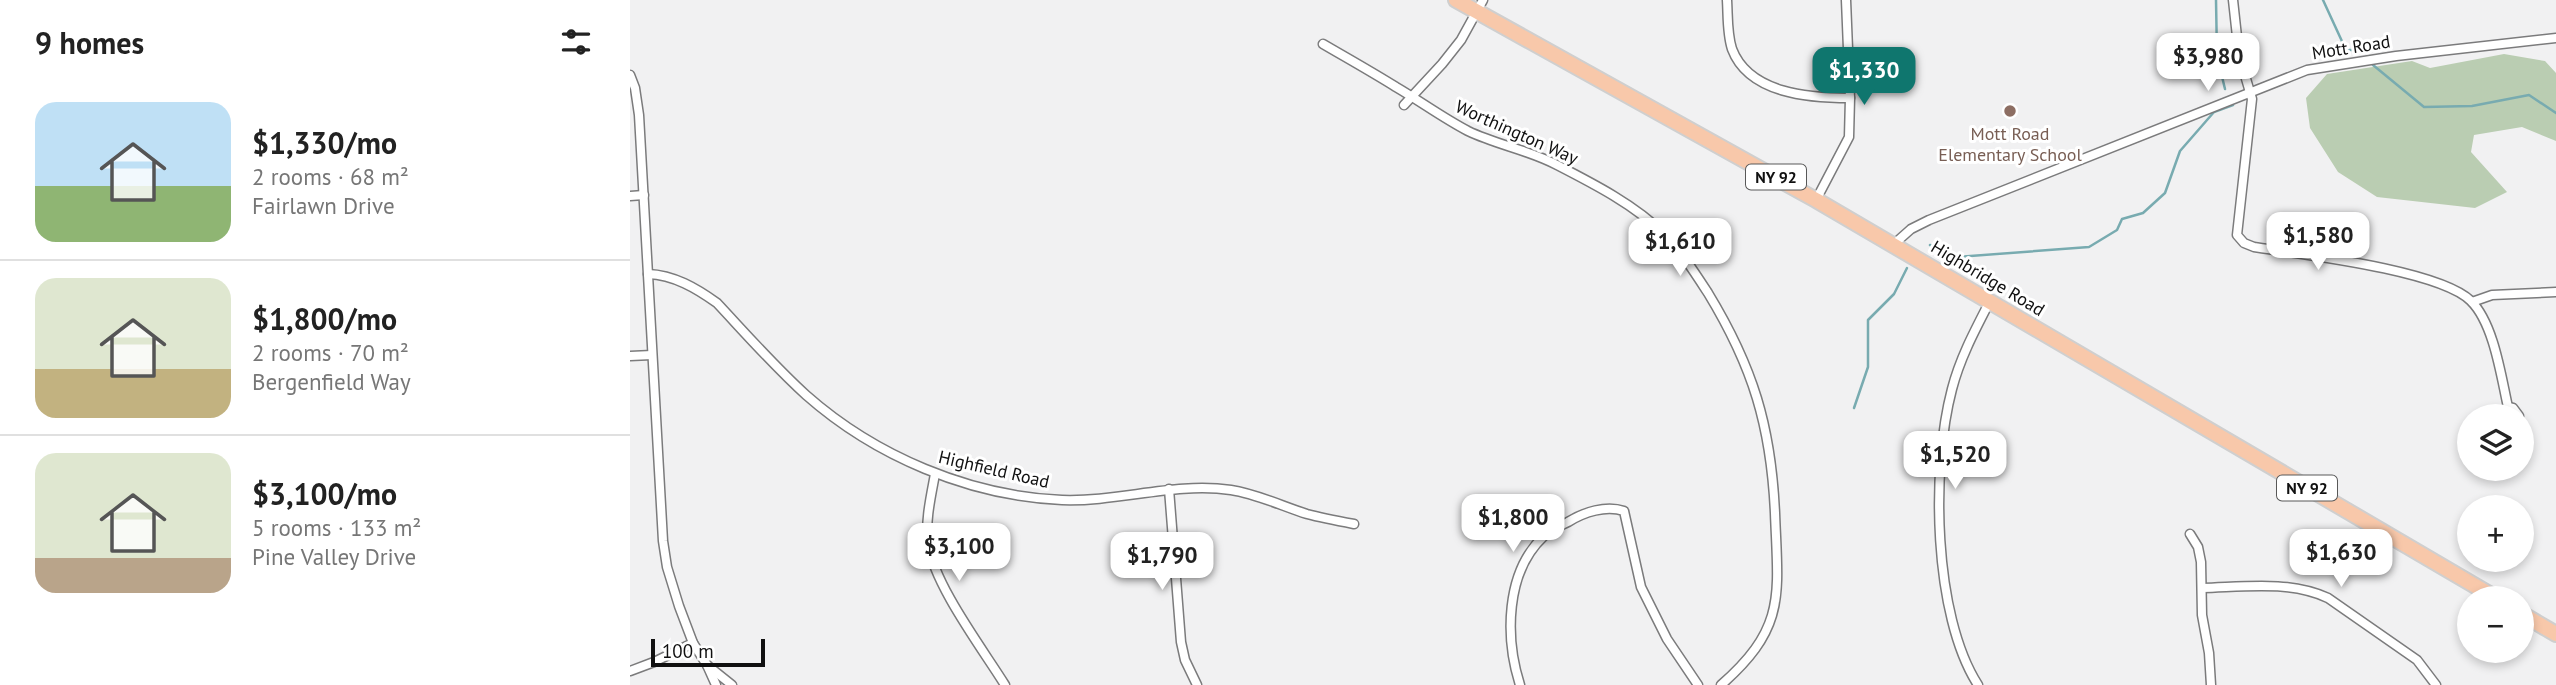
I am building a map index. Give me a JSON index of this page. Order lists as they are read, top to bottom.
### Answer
{
  "streets": {
    "highway": ["NY 92", "Highbridge Road"],
    "street": ["Mott Road", "Worthington Way", "Highfield Road"]
  },
  "crossings": [
    ["Mott Road", "Highbridge Road"]
  ],
  "places": ["Mott Road Elementary School"],
  "scale_bar": "100 m",
  "page": {
    "heading": "9 homes",
    "price": [
      "$3,980",
      "$1,330",
      "$1,580",
      "$1,610",
      "$1,520",
      "$1,800",
      "$3,100",
      "$1,630",
      "$1,790"
    ],
    "list": [
      {
        "name": "$1,330/mo",
        "note": "2 rooms · 68 m² · Fairlawn Drive"
      },
      {
        "name": "$1,800/mo",
        "note": "2 rooms · 70 m² · Bergenfield Way"
      },
      {
        "name": "$3,100/mo",
        "note": "5 rooms · 133 m² · Pine Valley Drive"
      }
    ],
    "map_buttons": ["+", "−"],
    "scale": "100 m"
  }
}
